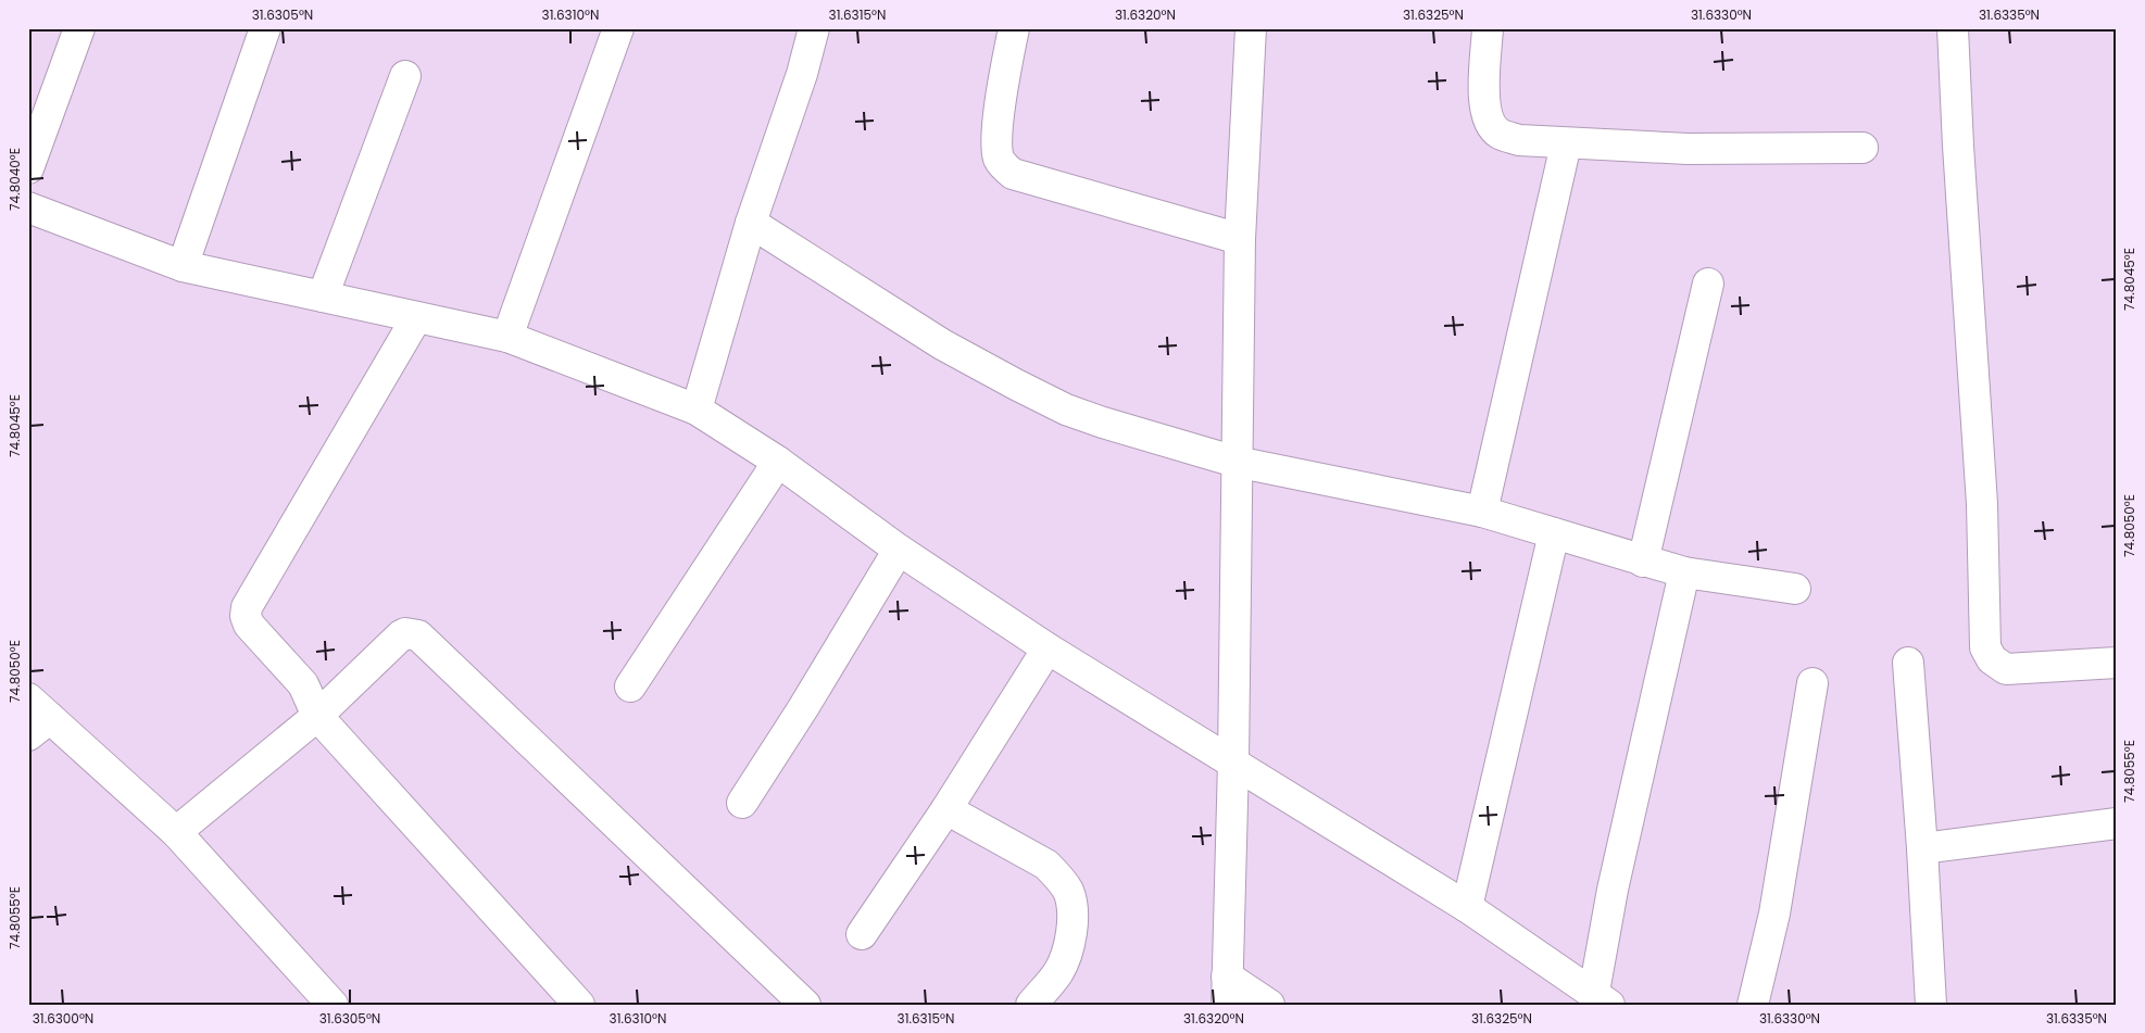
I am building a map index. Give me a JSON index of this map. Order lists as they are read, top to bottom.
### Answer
{
  "coordinates": [
    "31.6305°N",
    "31.6310°N",
    "31.6315°N",
    "31.6320°N",
    "31.6325°N",
    "31.6330°N",
    "31.6335°N",
    "74.8040°E",
    "74.8045°E",
    "74.8050°E",
    "74.8055°E",
    "31.6300°N"
  ]
}
